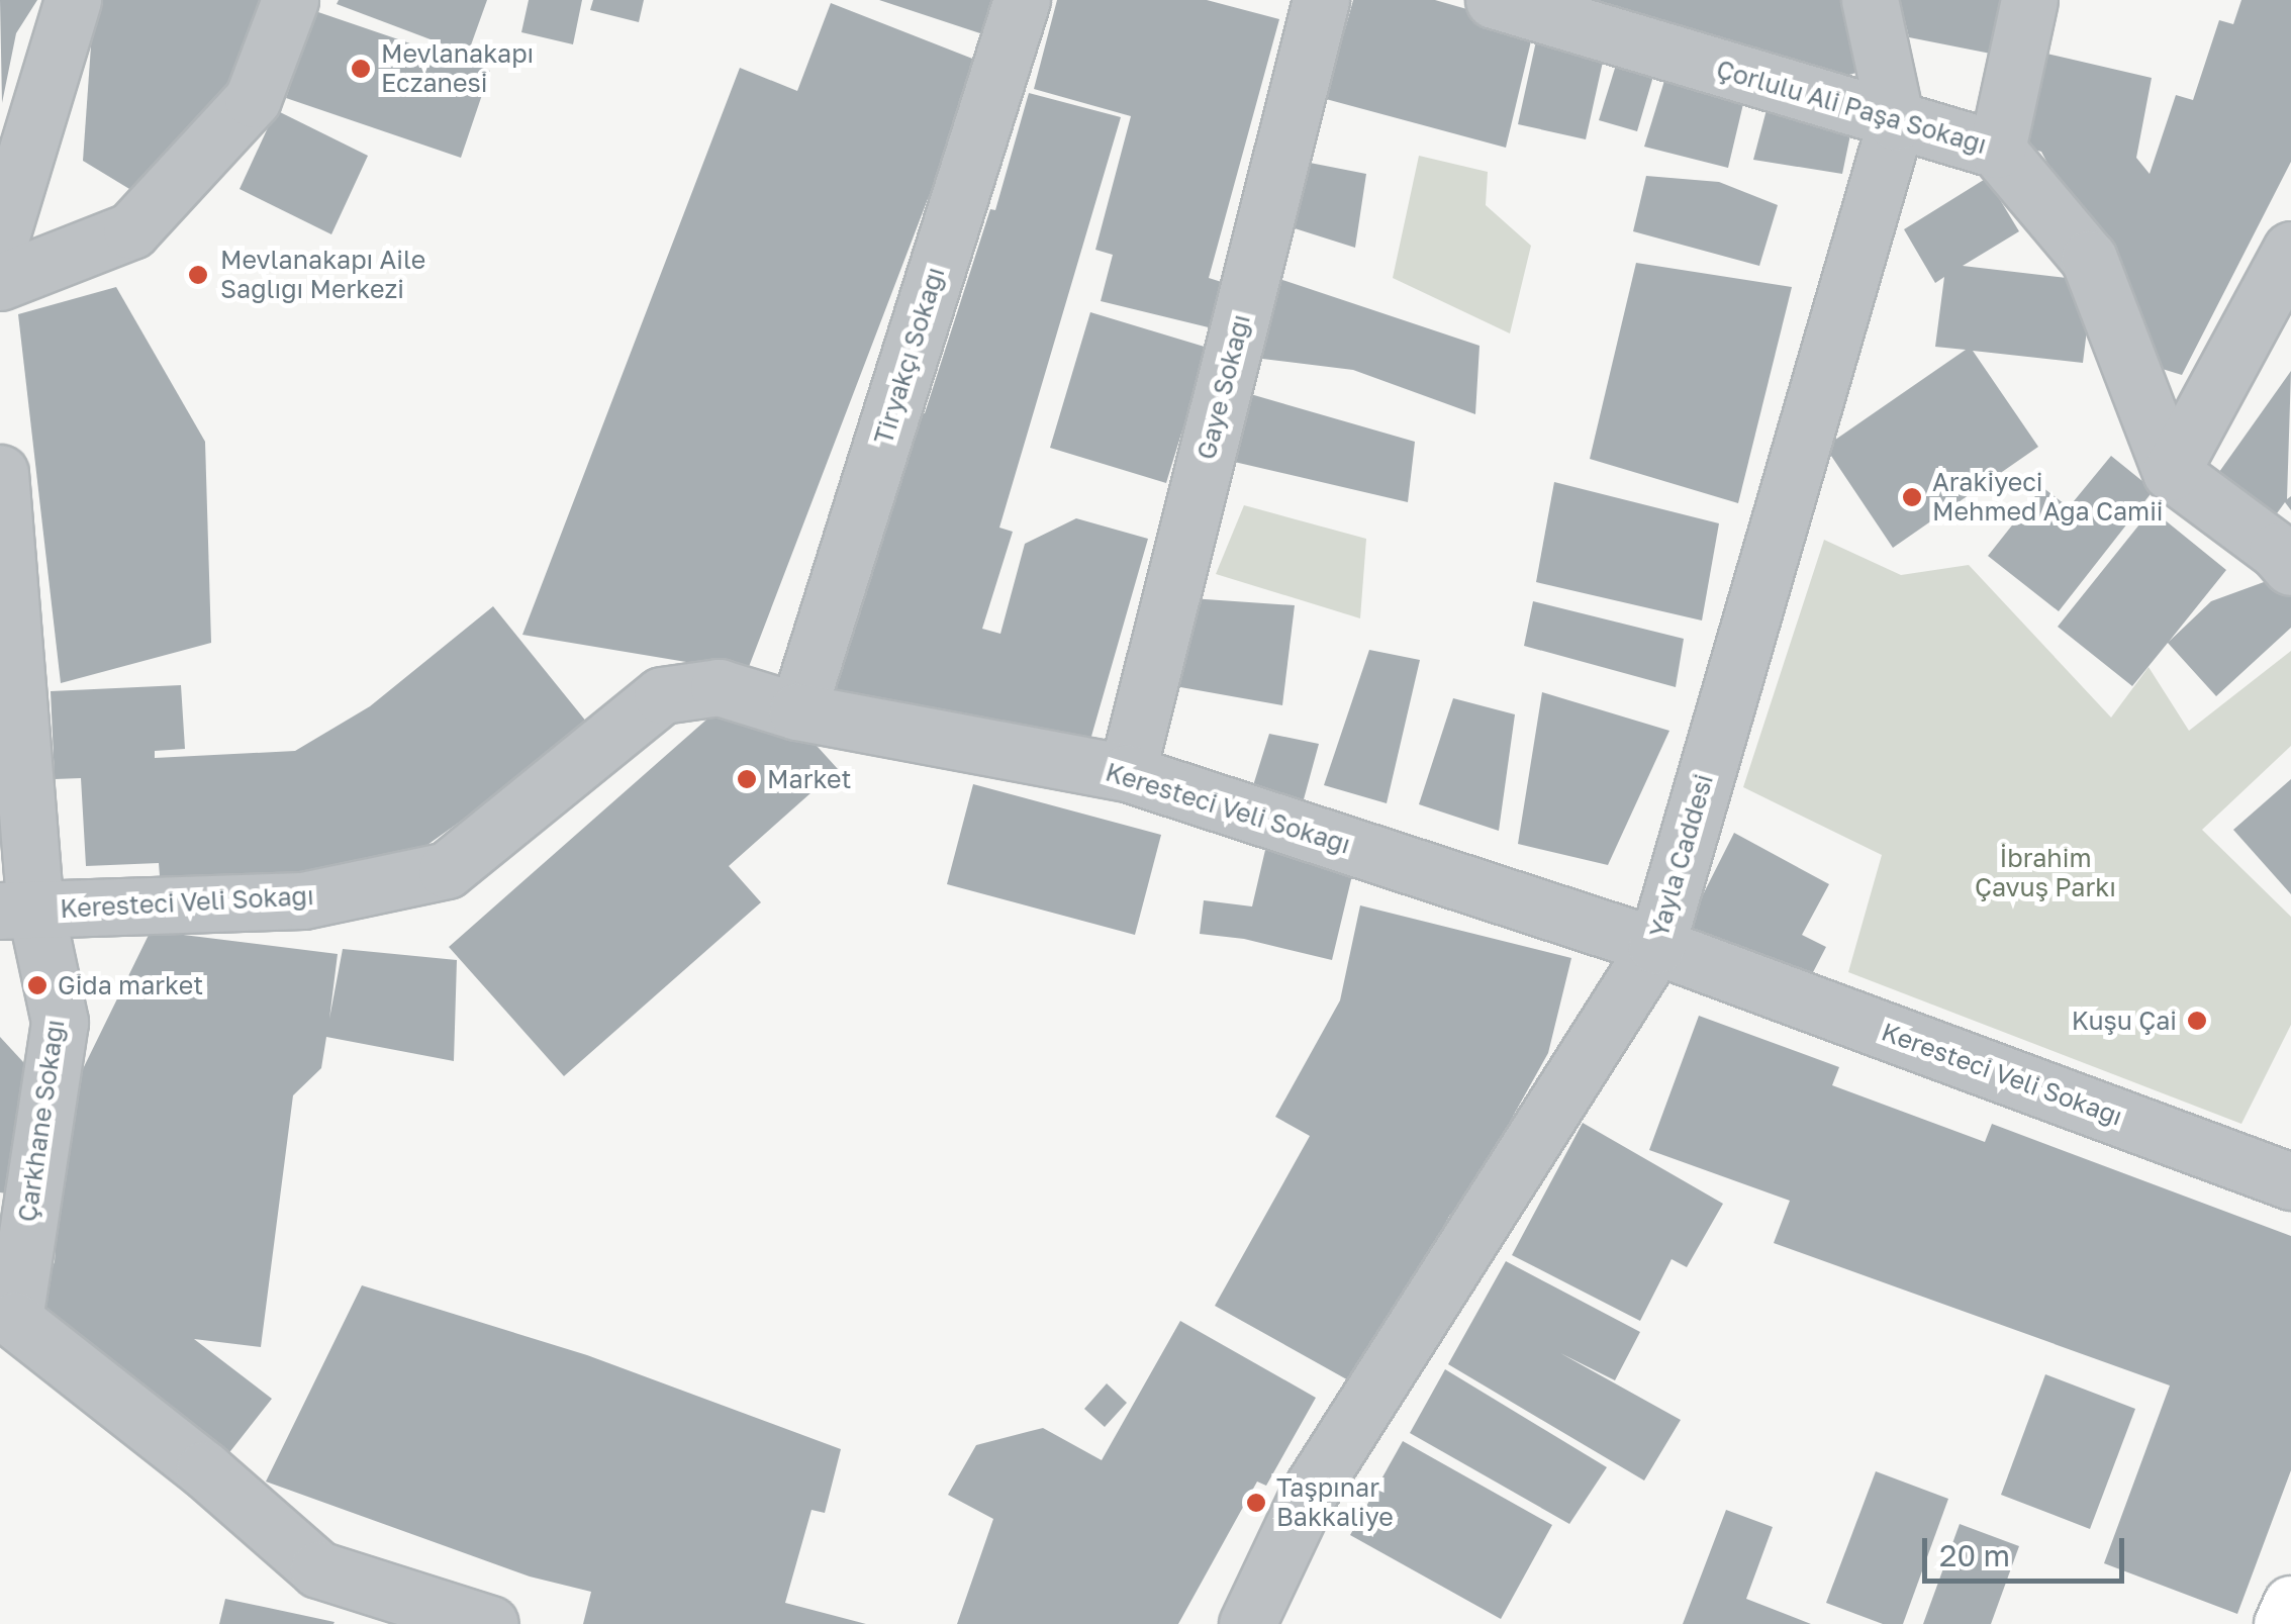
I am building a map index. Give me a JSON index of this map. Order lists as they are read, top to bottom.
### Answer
{
  "streets": {
    "street": [
      "Çorlulu Ali Paşa Sokağı",
      "Tiryakçı Sokağı",
      "Gaye Sokağı",
      "Keresteci Veli Sokağı",
      "Yayla Caddesi",
      "Çarkhane Sokağı"
    ]
  },
  "crossings": [
    ["Çorlulu Ali Paşa Sokağı", "Yayla Caddesi"],
    ["Tiryakçı Sokağı", "Keresteci Veli Sokağı"],
    ["Gaye Sokağı", "Keresteci Veli Sokağı"],
    ["Keresteci Veli Sokağı", "Yayla Caddesi"],
    ["Keresteci Veli Sokağı", "Çarkhane Sokağı"]
  ],
  "parks": ["İbrahim Çavuş Parkı"],
  "places": [
    "Mevlanakapı Eczanesi",
    "Mevlanakapı Aile Sağlığı Merkezi",
    "Arakiyeci Mehmed Ağa Camii",
    "Market",
    "Gida market",
    "Kuşu Çai",
    "Taşpınar Bakkaliye"
  ],
  "scale_bar": "20 m"
}
